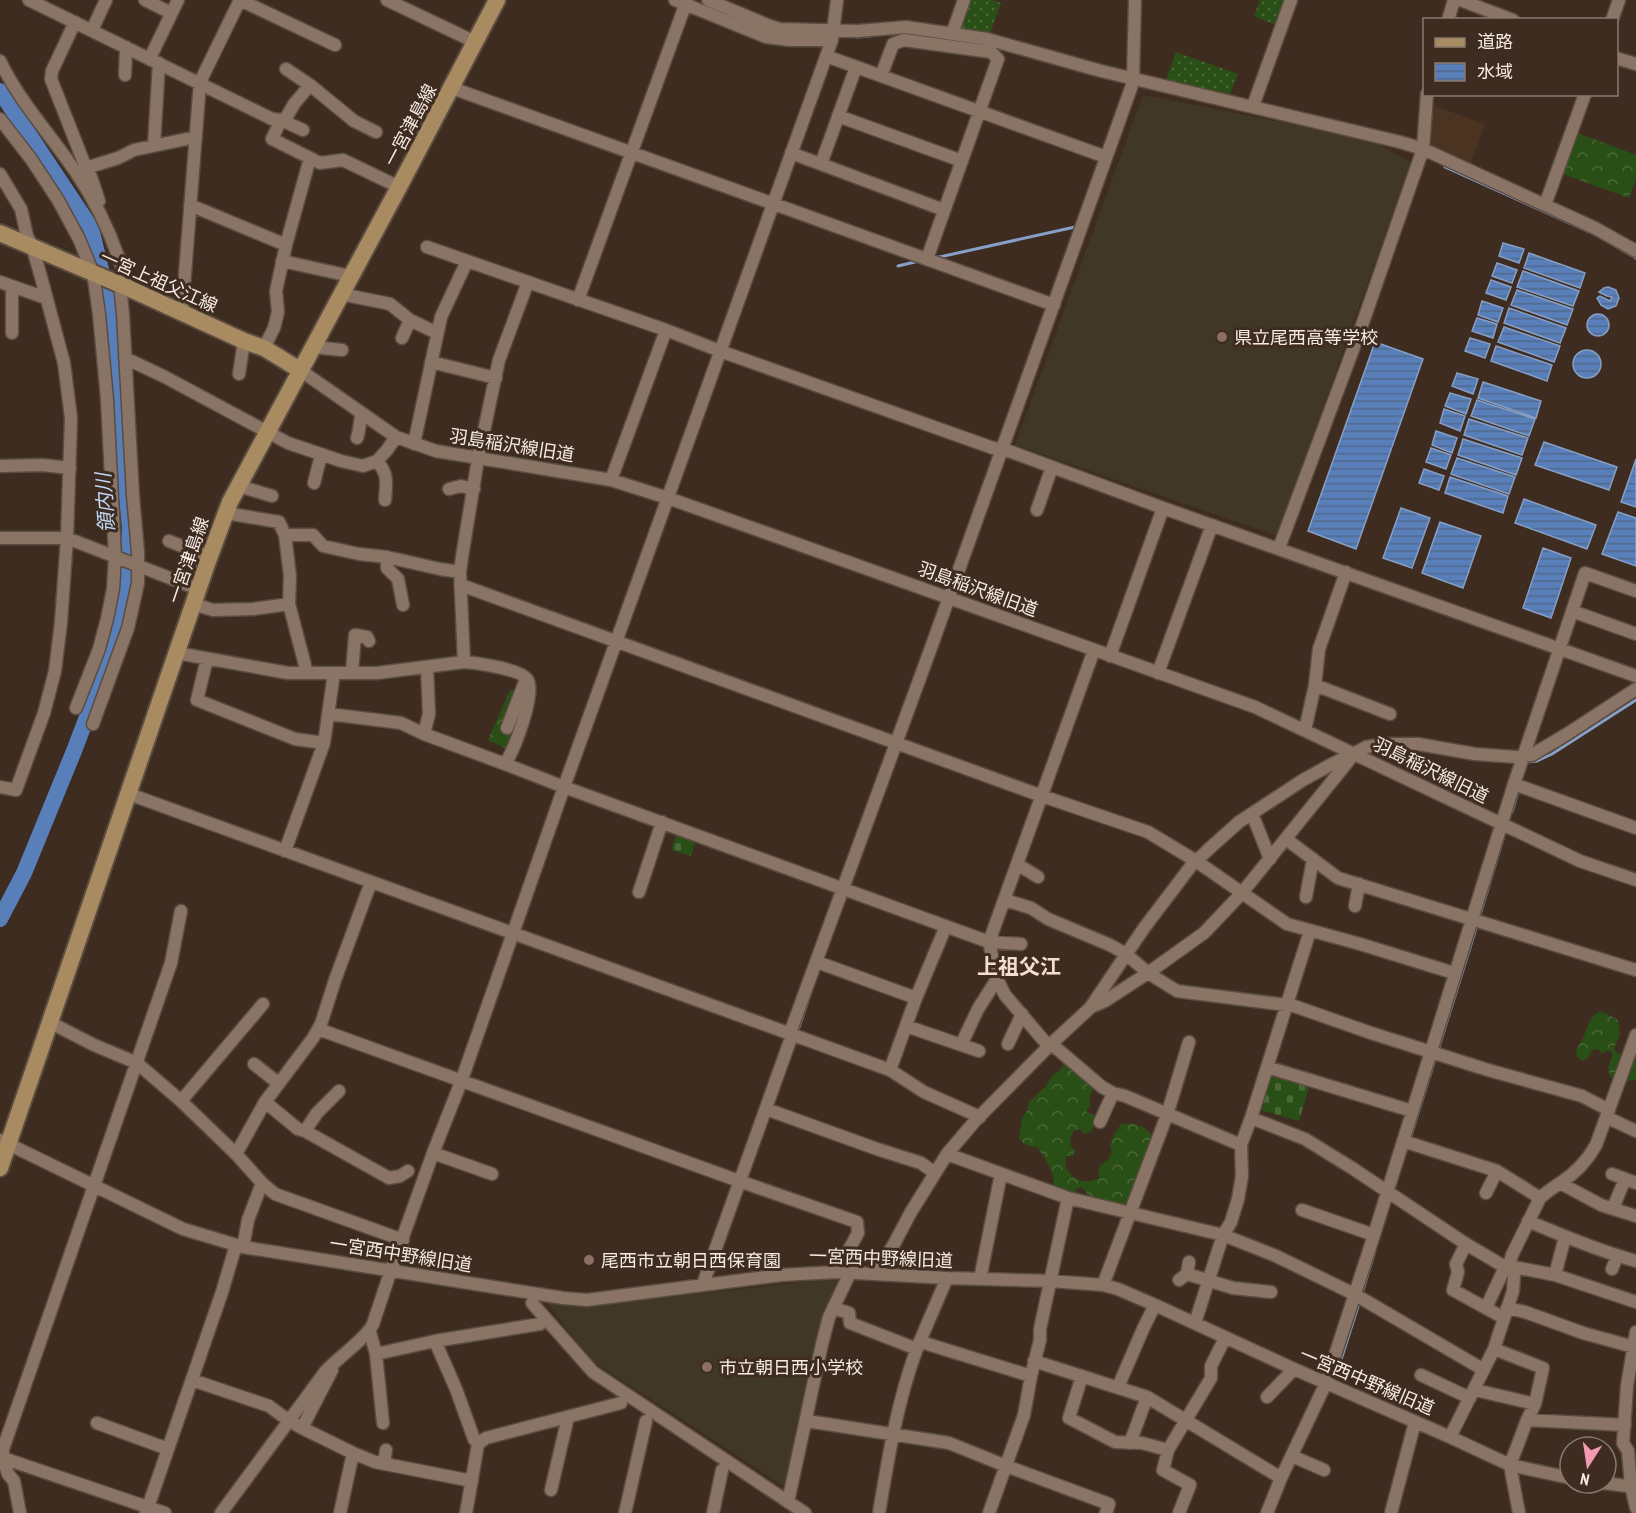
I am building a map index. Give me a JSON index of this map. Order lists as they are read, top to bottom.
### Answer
{
  "streets": {
    "main road": ["一宮津島線", "一宮上祖父江線"],
    "street": ["羽島稲沢線旧道", "一宮西中野線旧道"]
  },
  "crossings": [
    ["一宮津島線", "一宮上祖父江線"],
    ["一宮津島線", "羽島稲沢線旧道"],
    ["一宮津島線", "一宮西中野線旧道"],
    ["一宮上祖父江線", "羽島稲沢線旧道"]
  ],
  "districts": ["上祖父江"],
  "water": ["領内川"],
  "places": ["県立尾西高等学校", "尾西市立朝日西保育園", "市立朝日西小学校"],
  "legend": ["道路", "水域"],
  "north": "bottom"
}
